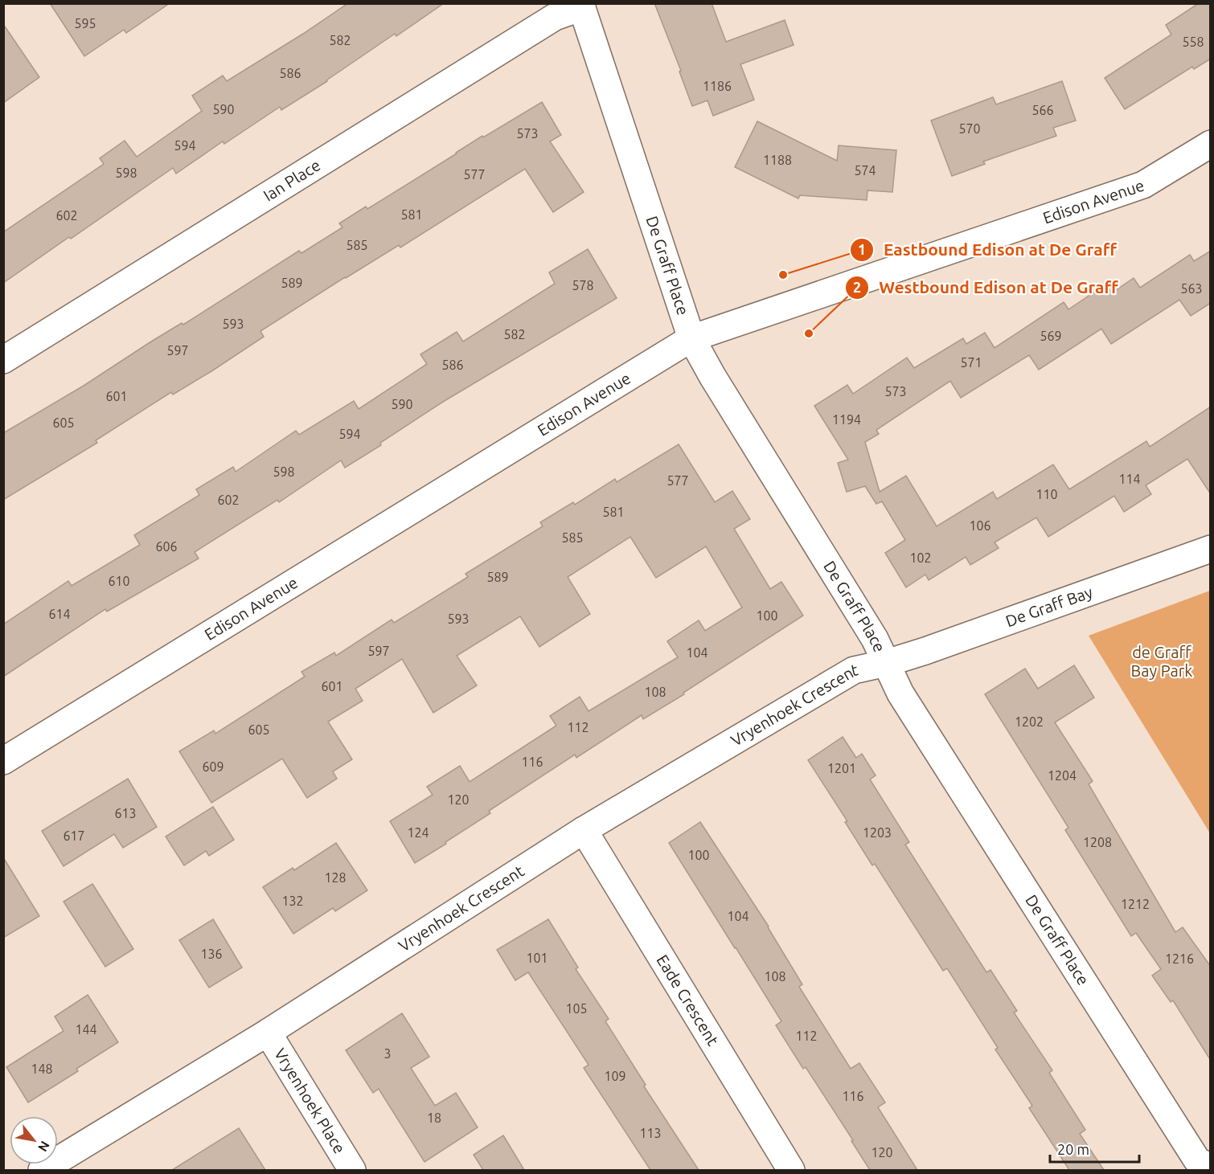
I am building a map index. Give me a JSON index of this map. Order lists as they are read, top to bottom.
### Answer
{
  "streets": {
    "street": [
      "Ian Place",
      "Edison Avenue",
      "De Graff Place",
      "De Graff Bay",
      "Vryenhoek Crescent",
      "Eade Crescent",
      "Vryenhoek Place"
    ]
  },
  "crossings": [
    ["Ian Place", "De Graff Place"],
    ["Edison Avenue", "De Graff Place"],
    ["De Graff Place", "De Graff Bay"],
    ["De Graff Place", "Vryenhoek Crescent"],
    ["De Graff Bay", "Vryenhoek Crescent"],
    ["Vryenhoek Crescent", "Eade Crescent"],
    ["Vryenhoek Crescent", "Vryenhoek Place"]
  ],
  "parks": ["de Graff Bay Park"],
  "places": ["Eastbound Edison at De Graff", "Westbound Edison at De Graff"],
  "house_numbers": [
    "595",
    "582",
    "558",
    "586",
    "1186",
    "590",
    "566",
    "570",
    "573",
    "594",
    "1188",
    "574",
    "598",
    "577",
    "581",
    "602",
    "585",
    "589",
    "578",
    "563",
    "593",
    "582",
    "569",
    "597",
    "571",
    "586",
    "573",
    "601",
    "590",
    "1194",
    "605",
    "594",
    "598",
    "114",
    "577",
    "110",
    "602",
    "581",
    "106",
    "585",
    "606",
    "102",
    "589",
    "610",
    "614",
    "100",
    "593",
    "597",
    "104",
    "601",
    "108",
    "1202",
    "112",
    "605",
    "116",
    "609",
    "1201",
    "1204",
    "120",
    "613",
    "124",
    "1203",
    "617",
    "1208",
    "100",
    "128",
    "132",
    "1212",
    "104",
    "136",
    "101",
    "1216",
    "108",
    "105",
    "144",
    "112",
    "3",
    "148",
    "109",
    "116",
    "18",
    "113",
    "120"
  ],
  "scale_bar": "20 m",
  "north": "bottom right"
}
